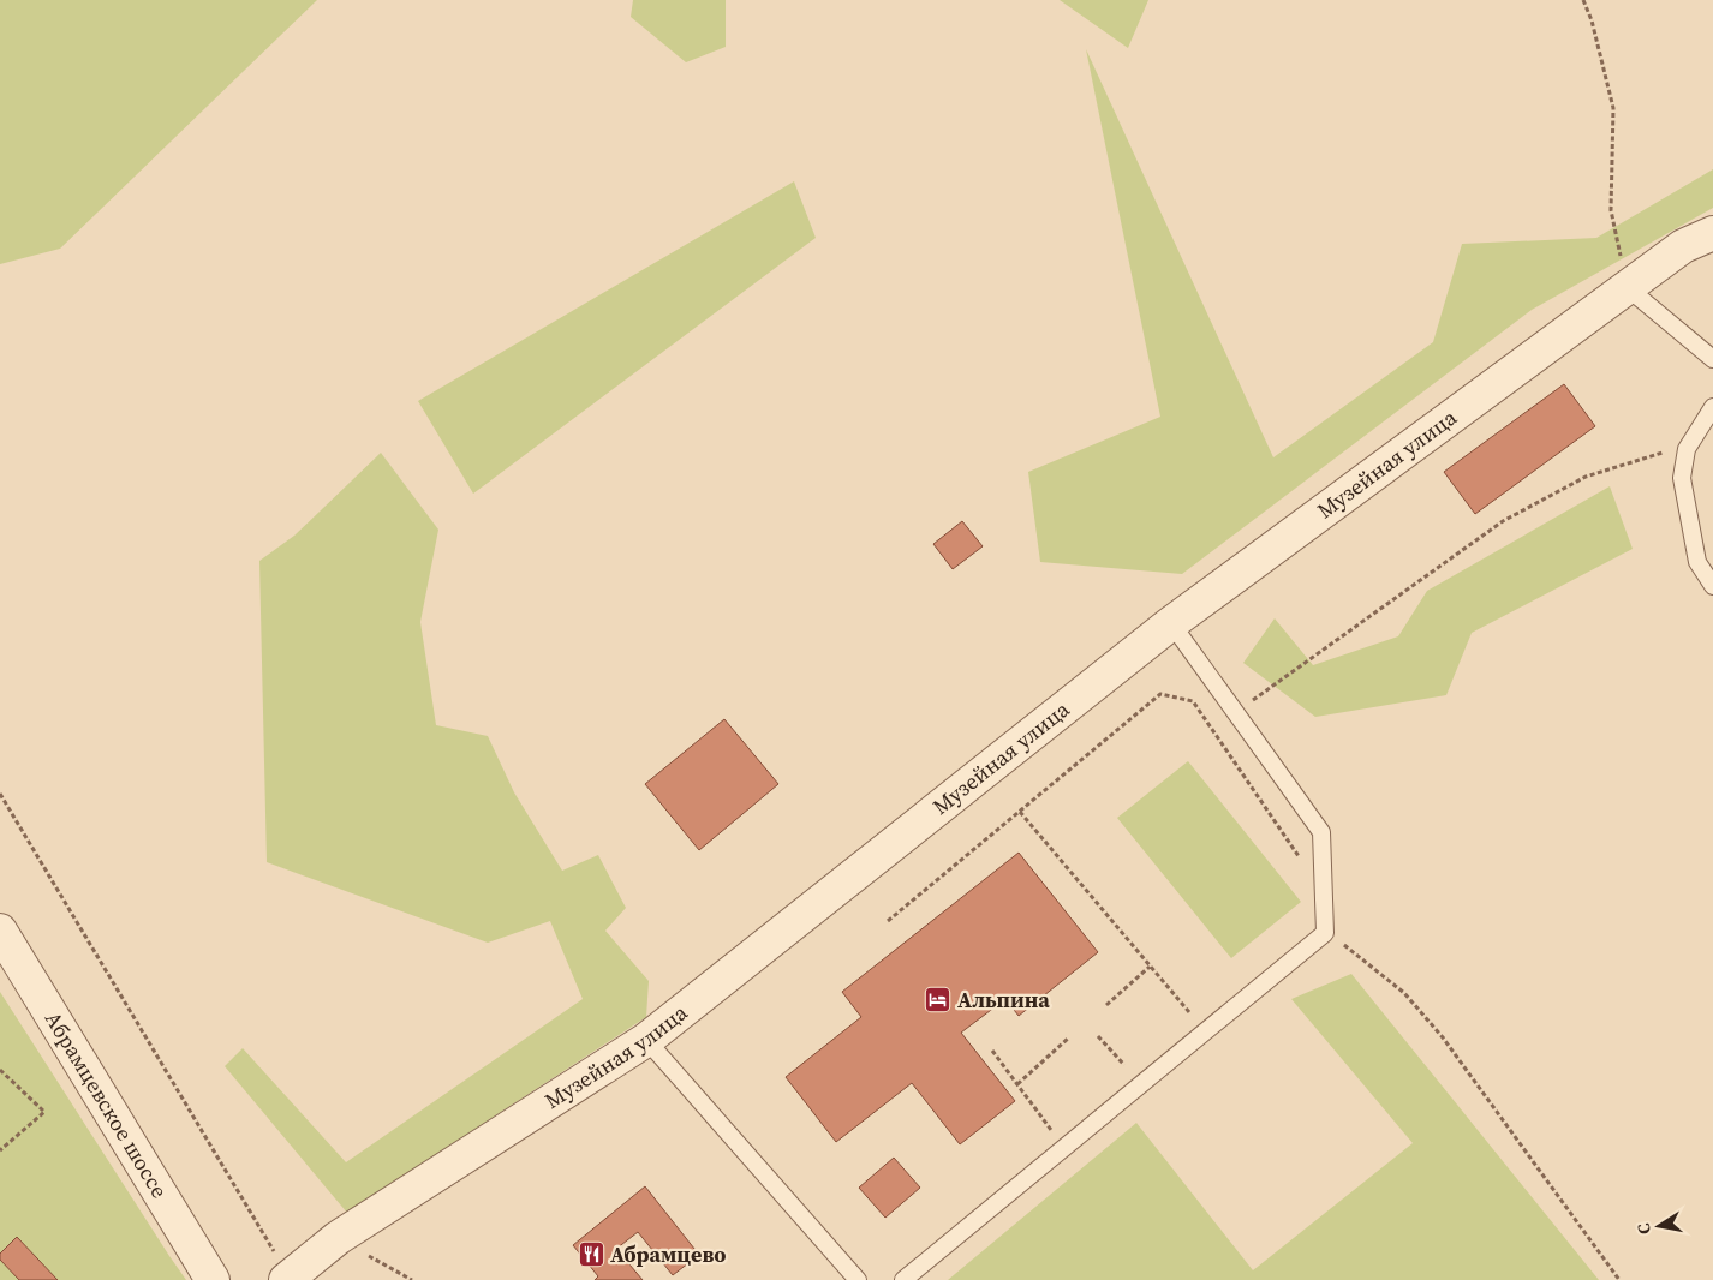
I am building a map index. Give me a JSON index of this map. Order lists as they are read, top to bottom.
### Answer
{
  "streets": {
    "street": ["Музейная улица", "Абрамцевское шоссе"]
  },
  "places": {
    "hotel": ["Альпина"],
    "restaurant": ["Абрамцево"]
  },
  "north": "left"
}
